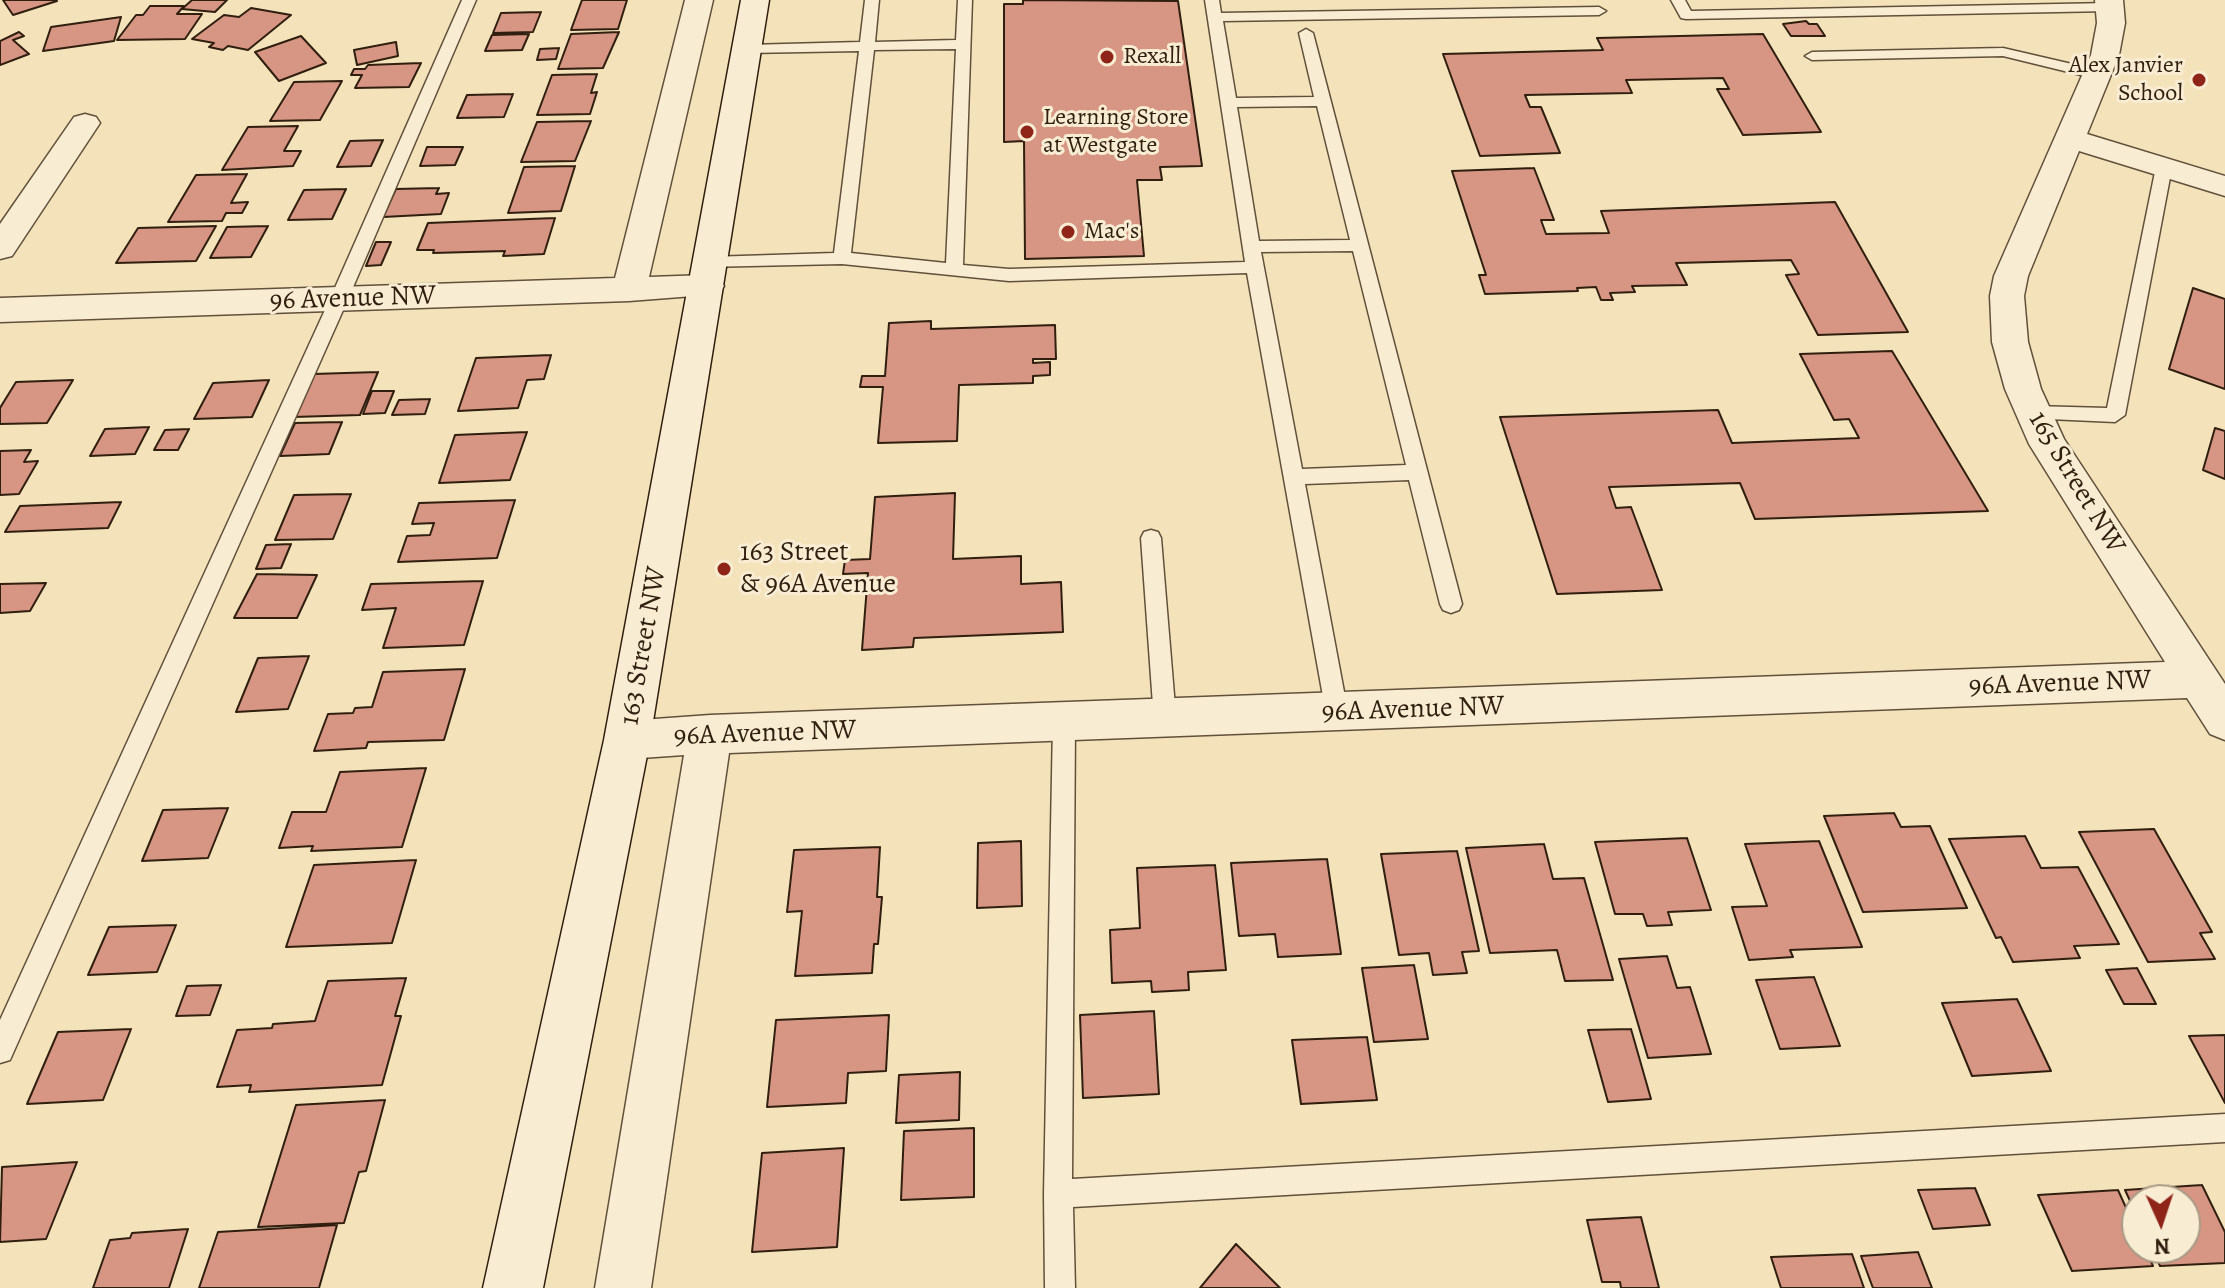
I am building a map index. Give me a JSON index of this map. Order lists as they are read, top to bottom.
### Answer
{
  "streets": {
    "main road": ["163 Street NW"],
    "street": ["96 Avenue NW", "165 Street NW", "96A Avenue NW"]
  },
  "crossings": [
    ["96 Avenue NW", "163 Street NW"],
    ["165 Street NW", "96A Avenue NW"],
    ["163 Street NW", "96A Avenue NW"]
  ],
  "places": [
    "Rexall",
    "Alex Janvier School",
    "Learning Store at Westgate",
    "Mac's",
    "163 Street & 96A Avenue"
  ],
  "north": "bottom"
}
